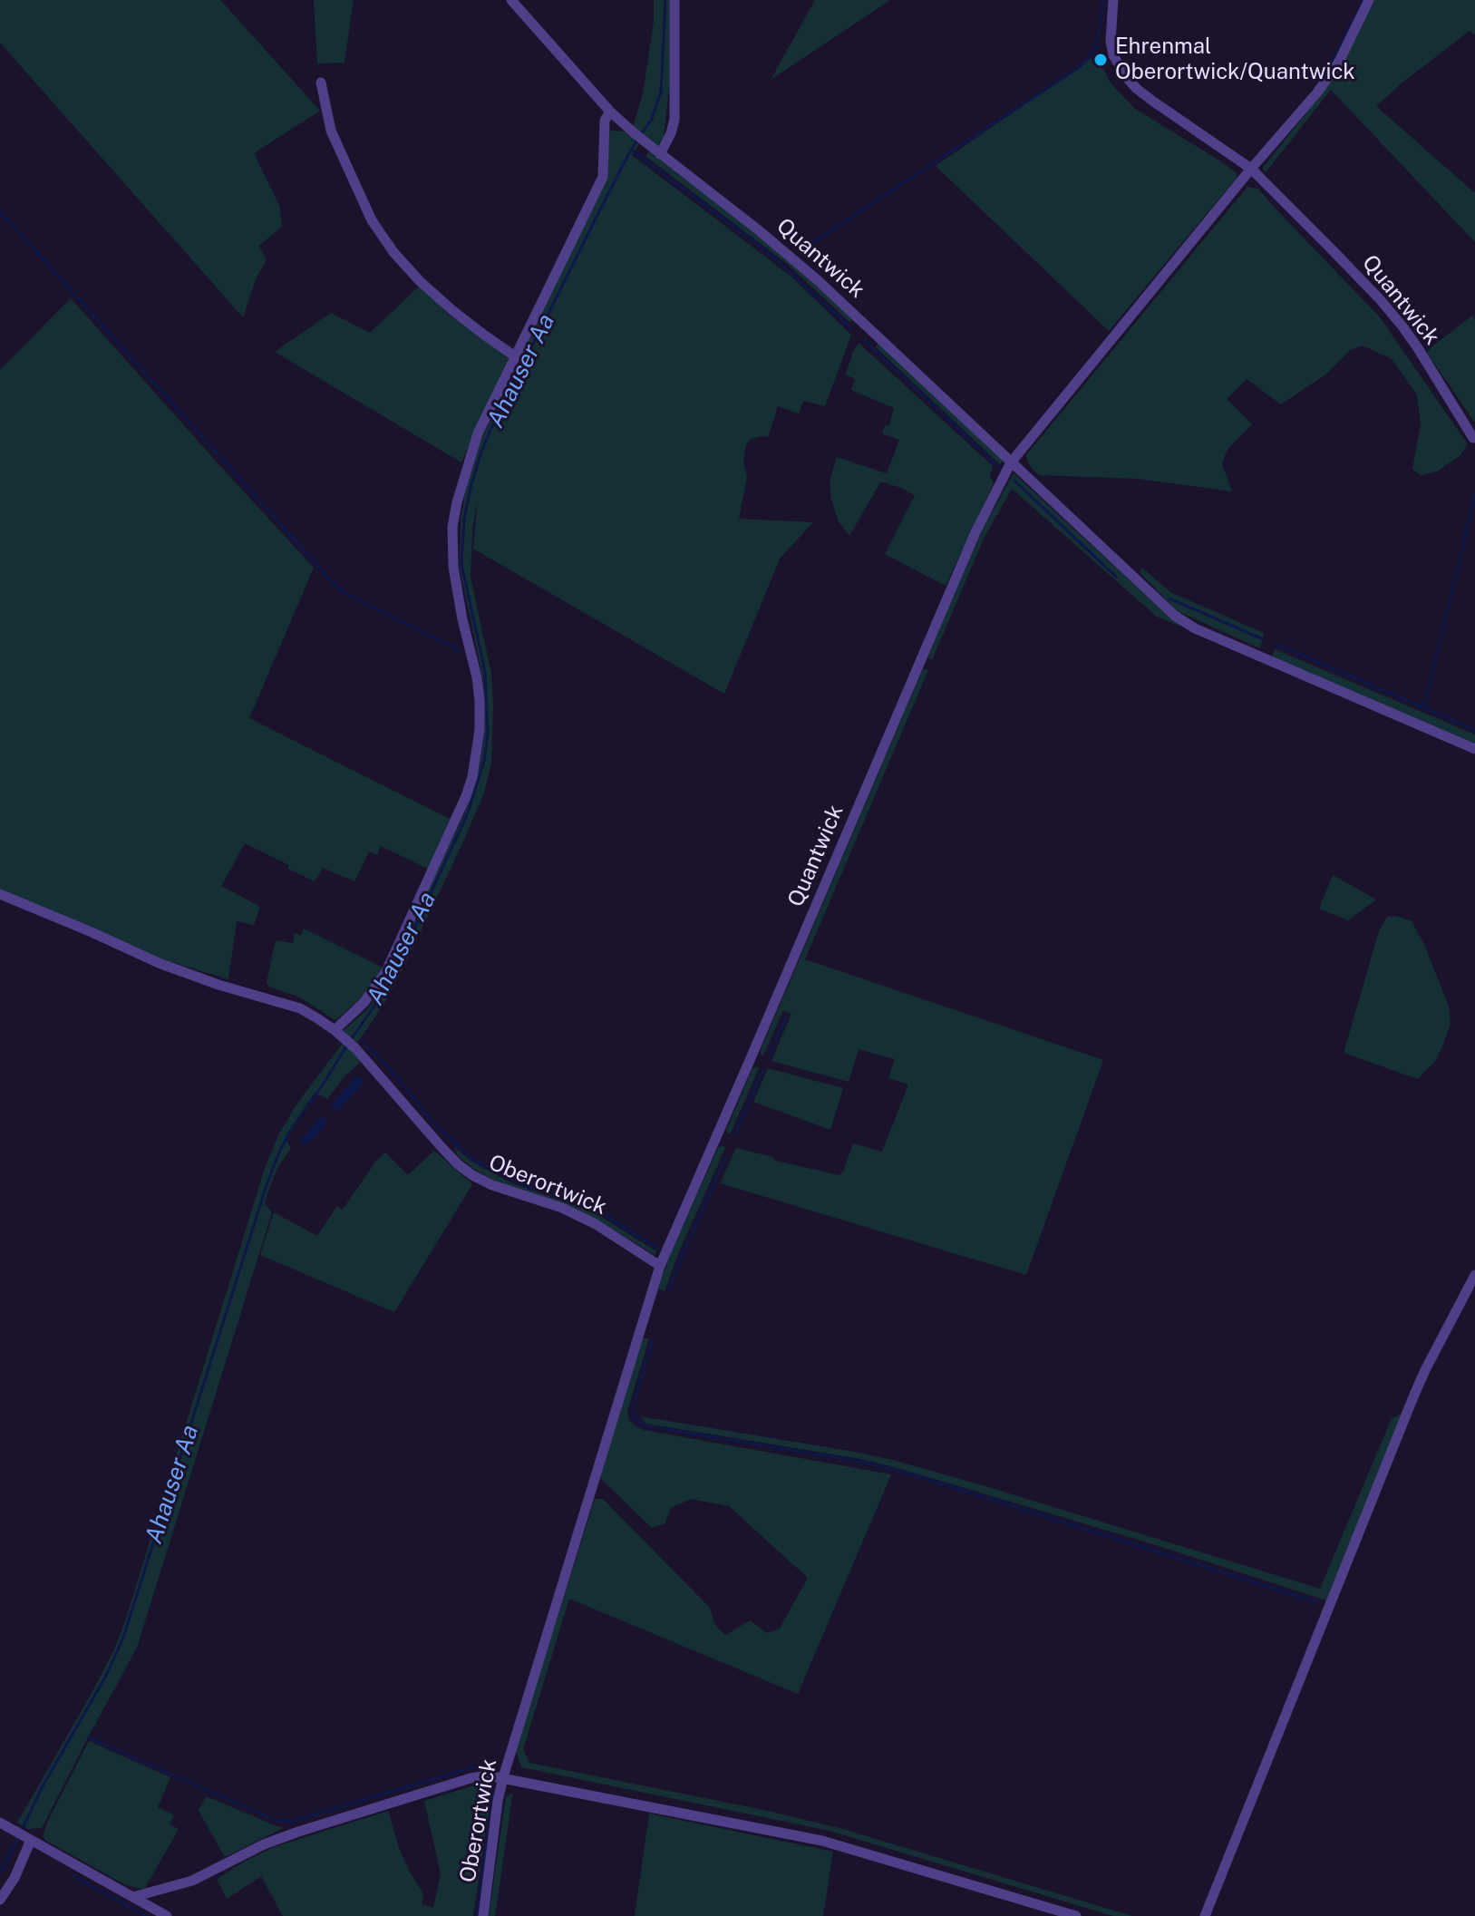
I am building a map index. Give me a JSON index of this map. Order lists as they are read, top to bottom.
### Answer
{
  "streets": {
    "street": ["Quantwick", "Oberortwick"]
  },
  "crossings": [
    ["Quantwick", "Oberortwick"]
  ],
  "water": ["Ahauser Aa"],
  "places": ["Ehrenmal Oberortwick/Quantwick"]
}
